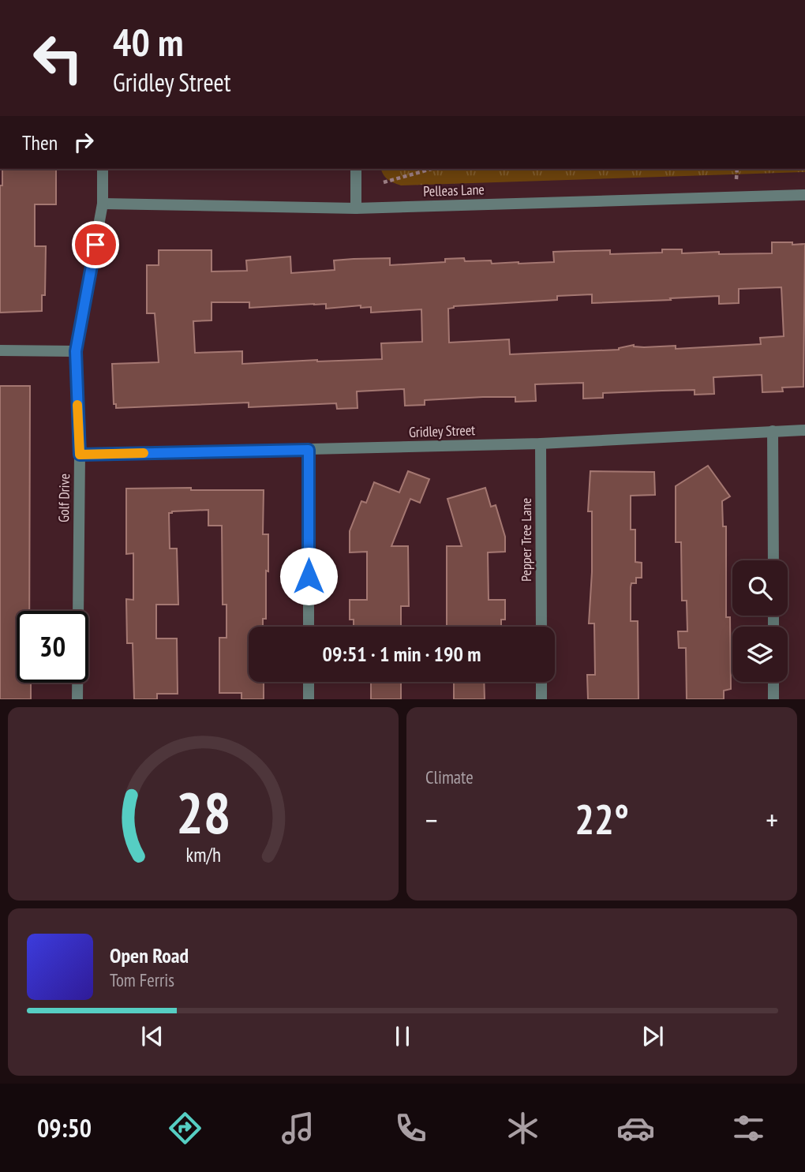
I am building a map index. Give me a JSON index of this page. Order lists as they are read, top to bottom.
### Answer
{
  "streets": {
    "street": [
      "Pelleas Lane",
      "Gridley Street",
      "Golf Drive",
      "Pepper Tree Lane"
    ]
  },
  "crossings": [
    ["Pelleas Lane", "Golf Drive"],
    ["Gridley Street", "Golf Drive"],
    ["Gridley Street", "Pepper Tree Lane"]
  ],
  "page": {
    "turn": ["40 m", "Gridley Street"],
    "then": "Then",
    "limit": "30",
    "trip": "09:51 · 1 min · 190 m",
    "tile": "Climate",
    "heat": ["−", "22°", "+"],
    "song": ["Open Road", "Tom Ferris"],
    "tabs": "09:50",
    "gauge": ["28", "km/h"]
  }
}
